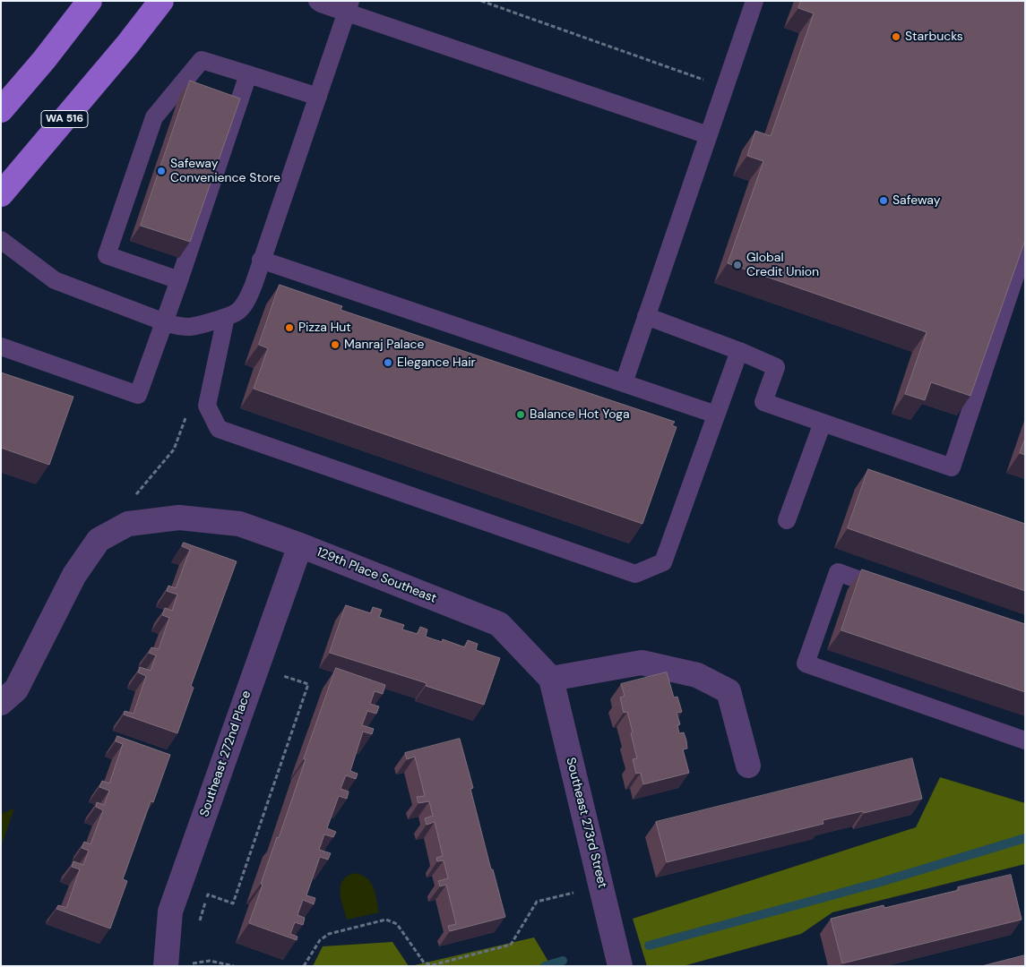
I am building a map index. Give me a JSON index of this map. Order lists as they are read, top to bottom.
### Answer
{
  "streets": {
    "main road": ["WA 516"],
    "street": ["129th Place Southeast", "Southeast 272nd Place", "Southeast 273rd Street"]
  },
  "crossings": [
    ["129th Place Southeast", "Southeast 272nd Place"],
    ["129th Place Southeast", "Southeast 273rd Street"]
  ],
  "places": [
    "Starbucks",
    "Safeway Convenience Store",
    "Safeway",
    "Global Credit Union",
    "Pizza Hut",
    "Manraj Palace",
    "Elegance Hair",
    "Balance Hot Yoga"
  ]
}
